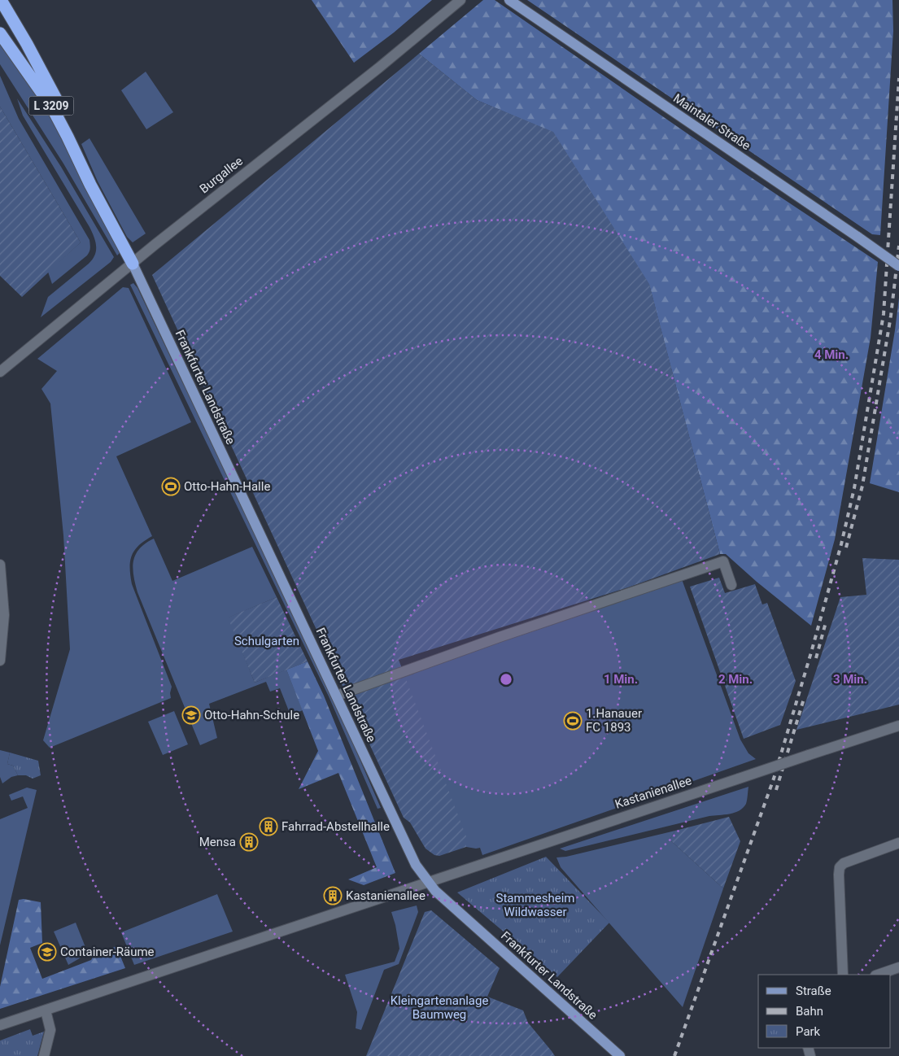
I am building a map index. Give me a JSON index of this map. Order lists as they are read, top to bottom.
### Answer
{
  "streets": {
    "highway": ["L 3209"],
    "main road": ["Maintaler Straße", "Frankfurter Landstraße"],
    "street": ["Burgallee", "Kastanienallee"]
  },
  "crossings": [
    ["L 3209", "Burgallee"],
    ["L 3209", "Frankfurter Landstraße"],
    ["Burgallee", "Frankfurter Landstraße"],
    ["Frankfurter Landstraße", "Kastanienallee"]
  ],
  "parks": ["Schulgarten", "Stammesheim Wildwasser", "Kleingartenanlage Baumweg"],
  "places": {
    "sports": ["Otto-Hahn-Halle", "1.Hanauer FC 1893"],
    "school or university": ["Otto-Hahn-Schule", "Container-Räume"],
    "building": ["Fahrrad-Abstellhalle", "Mensa", "Kastanienallee"]
  },
  "legend": ["Straße", "Bahn", "Park"],
  "rings": [
    "4 Min.",
    "1 Min.",
    "2 Min.",
    "3 Min."
  ]
}
